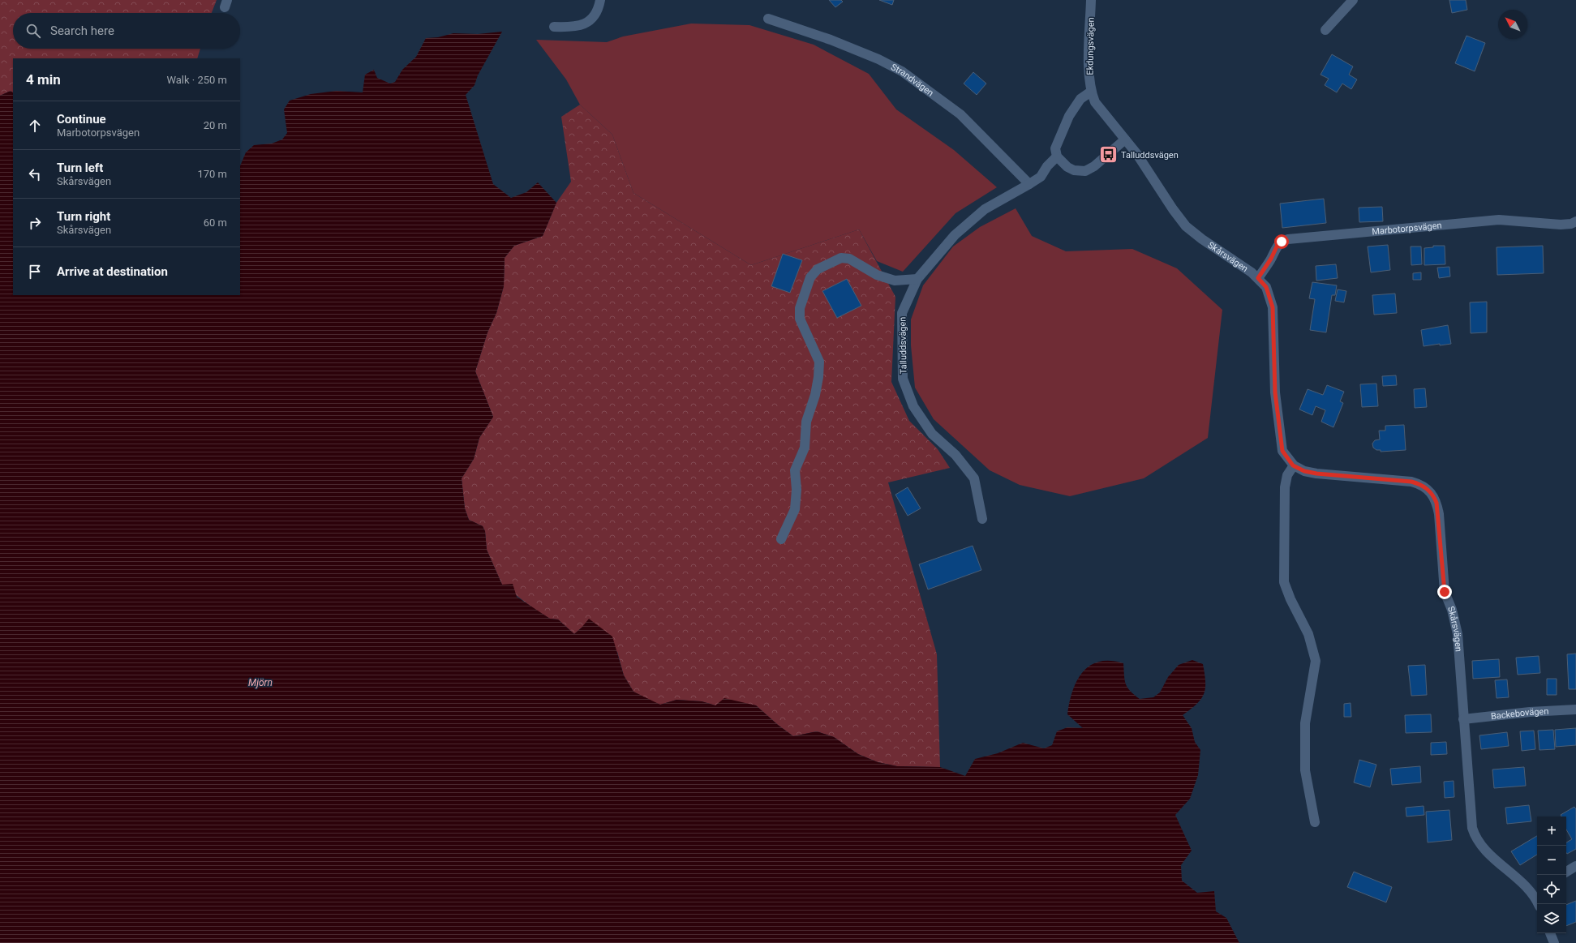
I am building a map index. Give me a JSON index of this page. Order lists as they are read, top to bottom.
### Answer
{
  "streets": {
    "street": [
      "Ekdungsvägen",
      "Strandvägen",
      "Marbotorpsvägen",
      "Skårsvägen",
      "Talluddsvägen",
      "Backebovägen"
    ]
  },
  "crossings": [
    ["Ekdungsvägen", "Skårsvägen"],
    ["Strandvägen", "Talluddsvägen"],
    ["Marbotorpsvägen", "Skårsvägen"],
    ["Skårsvägen", "Backebovägen"]
  ],
  "water": ["Mjörn"],
  "places": {
    "bus stop": ["Talluddsvägen"]
  },
  "north": "top left",
  "page": {
    "search": "Search here",
    "heading": ["4 min", "Walk · 250 m"],
    "list": [
      ["Continue", "Marbotorpsvägen", "20 m"],
      ["Turn left", "Skårsvägen", "170 m"],
      ["Turn right", "Skårsvägen", "60 m"],
      "Arrive at destination"
    ],
    "map_buttons": ["+", "−"]
  }
}
